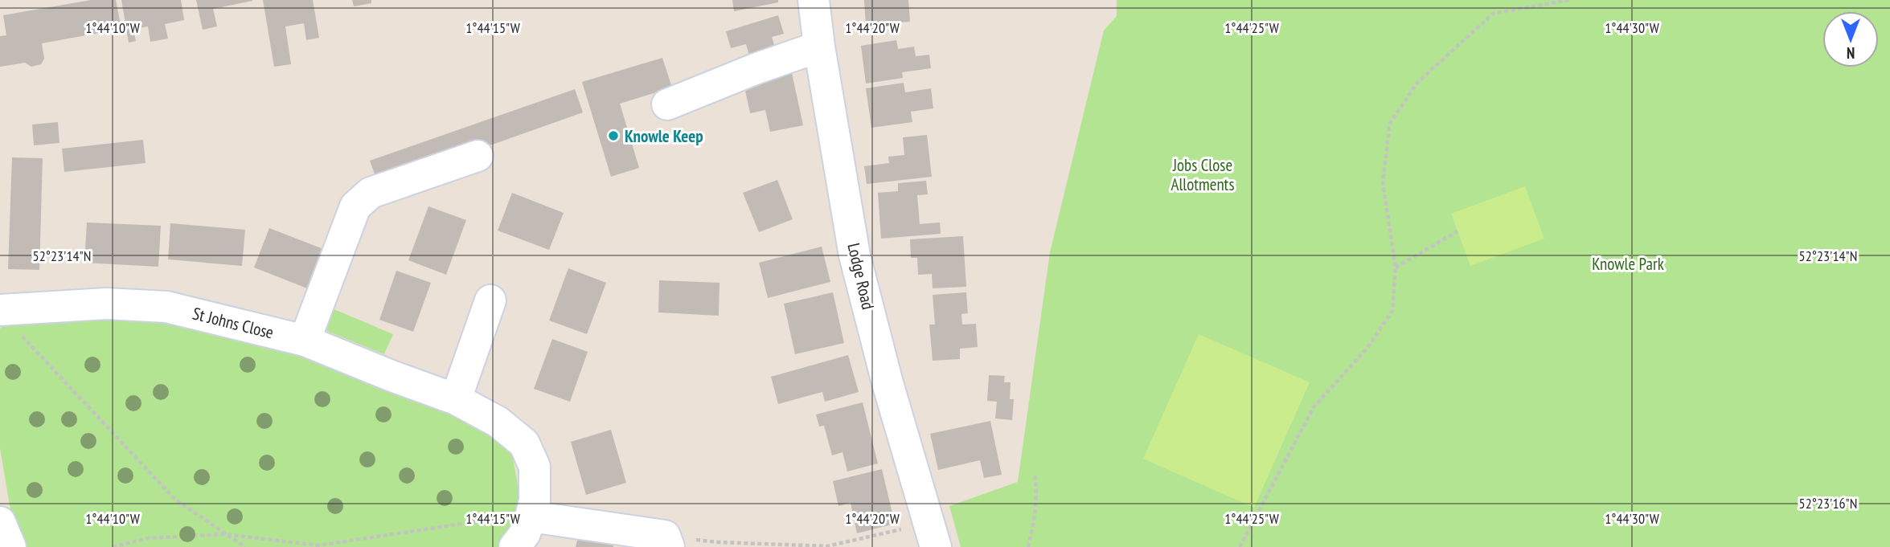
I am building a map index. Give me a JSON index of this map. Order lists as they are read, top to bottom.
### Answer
{
  "streets": {
    "street": ["Lodge Road", "St Johns Close"]
  },
  "parks": ["Jobs Close Allotments", "Knowle Park"],
  "places": ["Knowle Keep"],
  "north": "bottom",
  "coordinates": [
    "1°44'10\"W",
    "1°44'15\"W",
    "1°44'20\"W",
    "1°44'25\"W",
    "1°44'30\"W",
    "52°23'14\"N",
    "52°23'16\"N"
  ]
}
